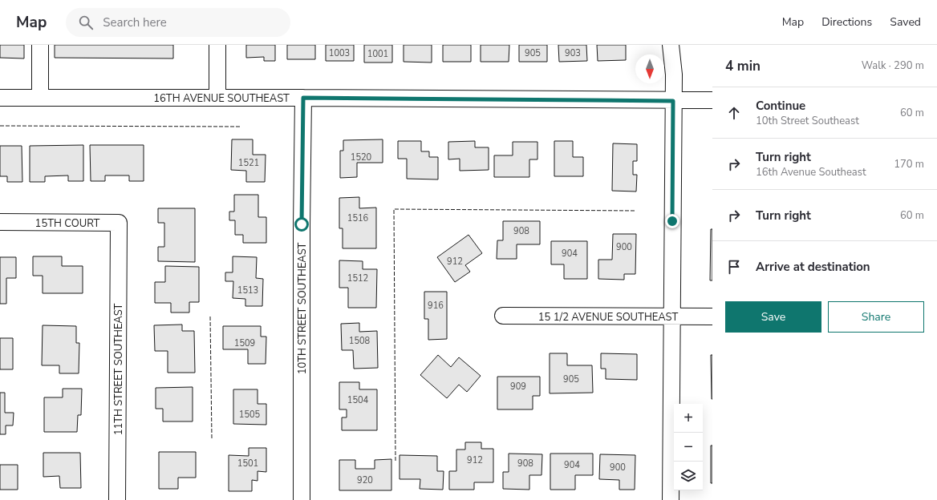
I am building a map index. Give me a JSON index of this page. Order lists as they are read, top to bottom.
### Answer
{
  "streets": {
    "street": [
      "16TH AVENUE SOUTHEAST",
      "15TH COURT",
      "10TH STREET SOUTHEAST",
      "15 1/2 AVENUE SOUTHEAST",
      "11TH STREET SOUTHEAST"
    ]
  },
  "crossings": [
    ["16TH AVENUE SOUTHEAST", "10TH STREET SOUTHEAST"],
    ["15TH COURT", "11TH STREET SOUTHEAST"]
  ],
  "house_numbers": [
    "1003",
    "905",
    "903",
    "1001",
    "1520",
    "1521",
    "1516",
    "908",
    "900",
    "904",
    "912",
    "1512",
    "1513",
    "916",
    "1508",
    "1509",
    "905",
    "909",
    "1504",
    "1505",
    "912",
    "1501",
    "908",
    "904",
    "900",
    "920"
  ],
  "north": "bottom",
  "page": {
    "header": "Map",
    "search": "Search here",
    "nav": ["Map", "Directions", "Saved"],
    "heading": ["4 min", "Walk · 290 m"],
    "list": [
      ["Continue", "10th Street Southeast", "60 m"],
      ["Turn right", "16th Avenue Southeast", "170 m"],
      ["Turn right", "60 m"],
      "Arrive at destination"
    ],
    "buttons": ["Save", "Share"],
    "map_buttons": ["+", "−"]
  }
}
